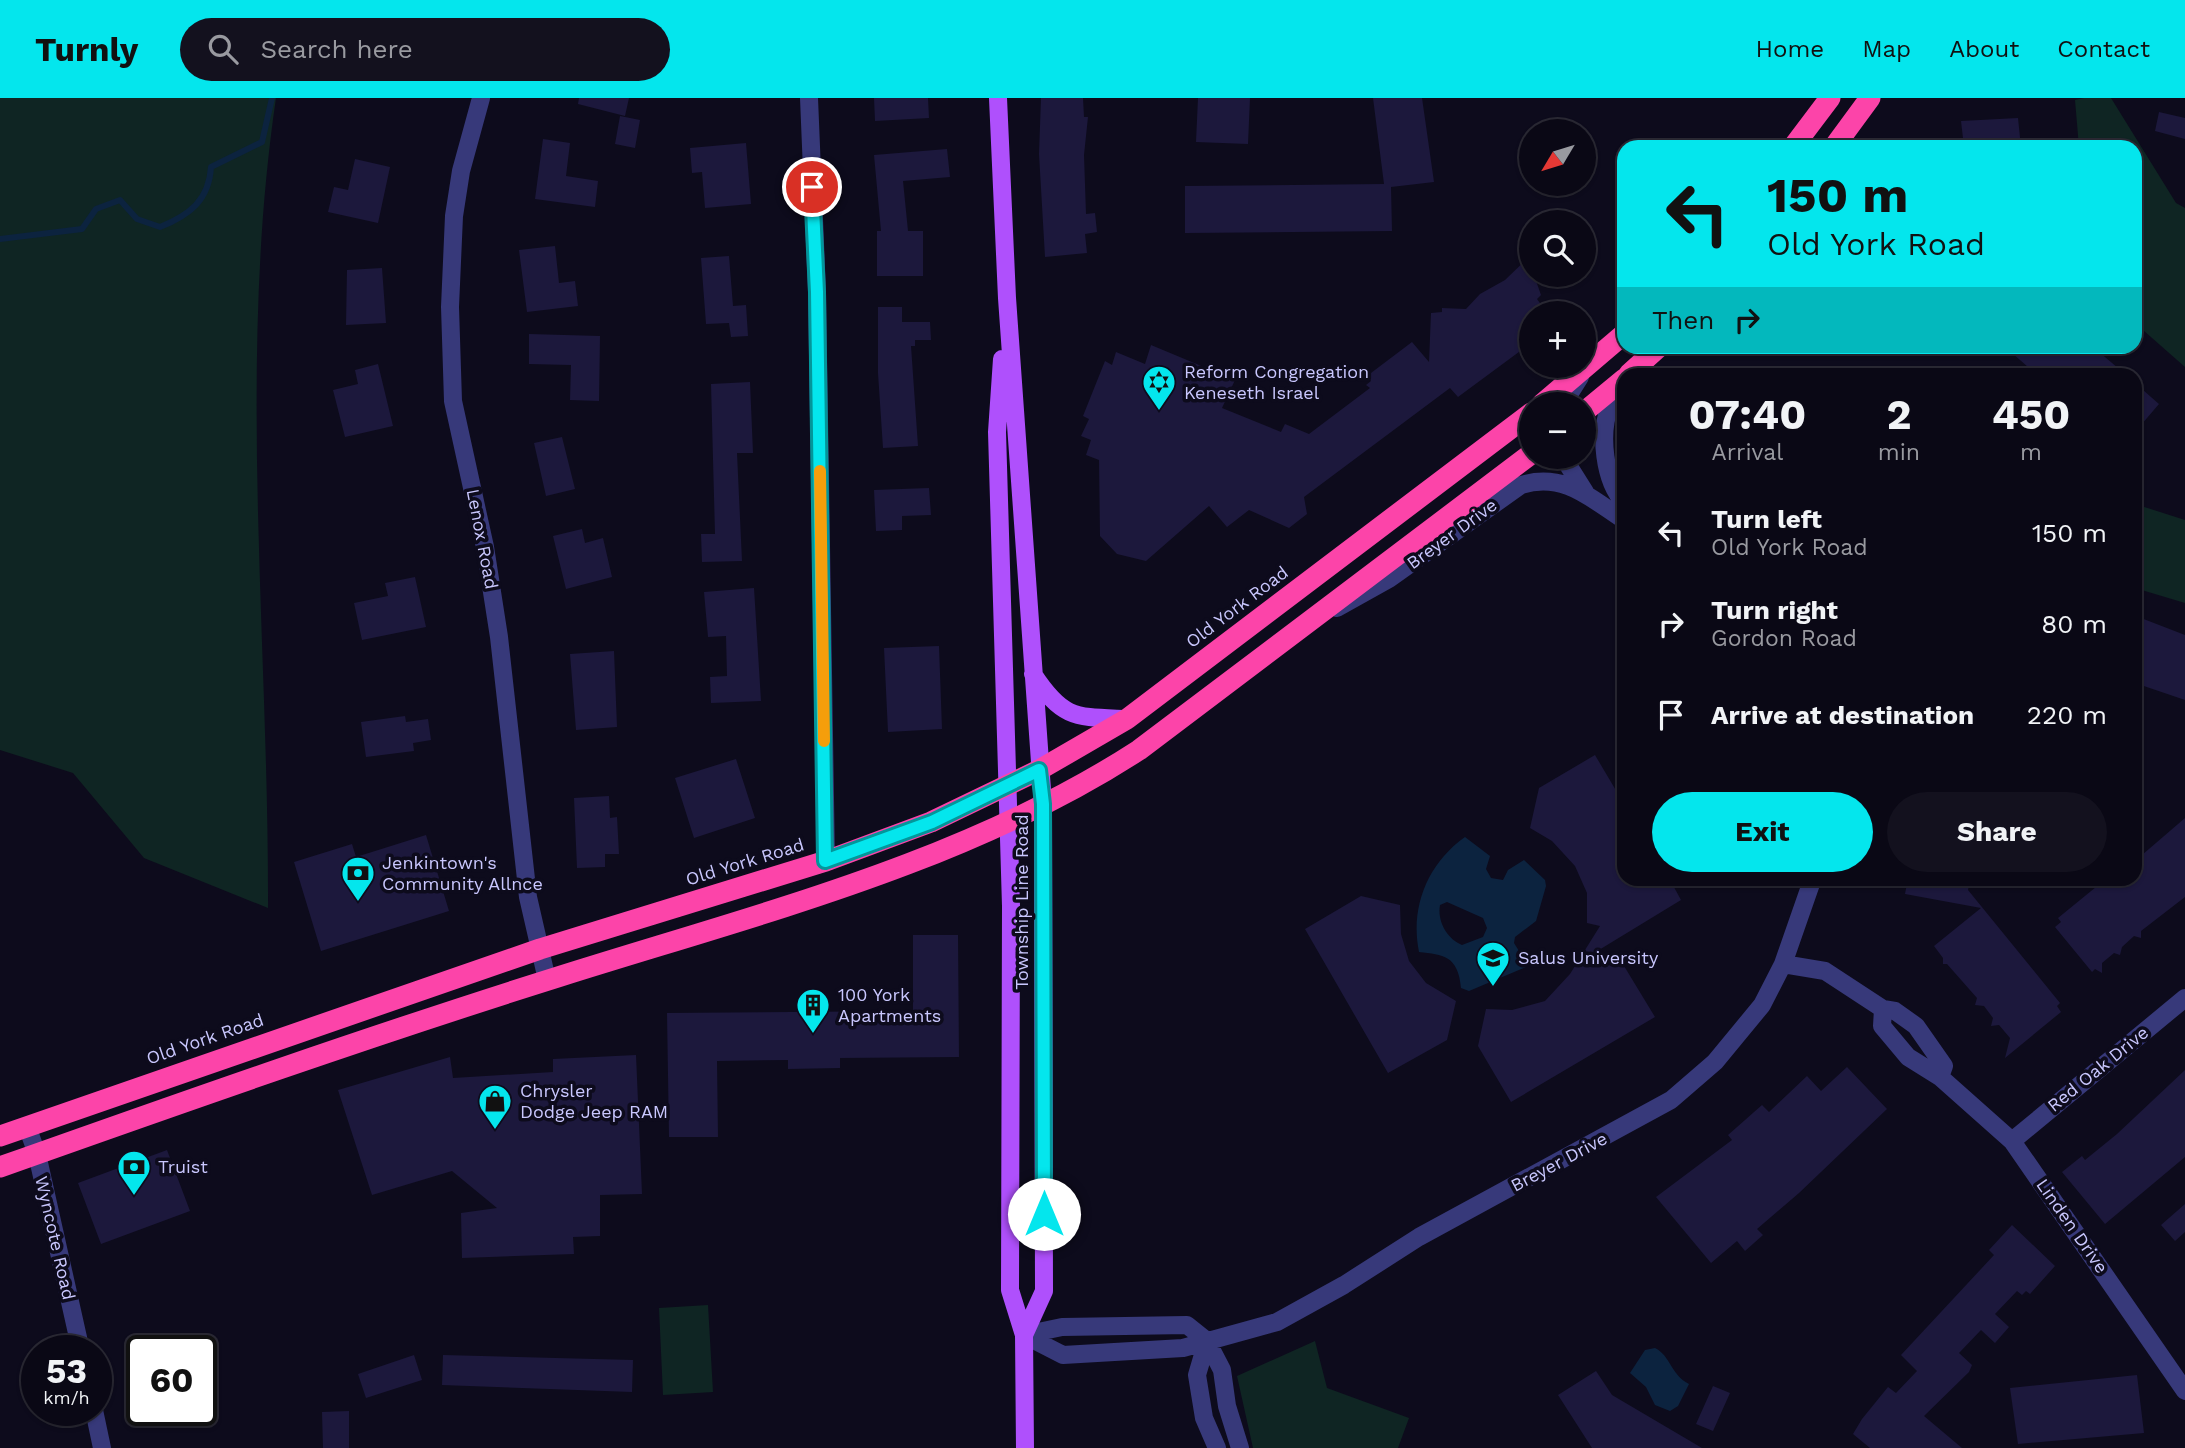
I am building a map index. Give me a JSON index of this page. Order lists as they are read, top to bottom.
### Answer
{
  "streets": {
    "highway": ["Old York Road"],
    "main road": ["Township Line Road"],
    "street": [
      "Breyer Drive",
      "Lenox Road",
      "Red Oak Drive",
      "Linden Drive",
      "Wyncote Road"
    ]
  },
  "crossings": [
    ["Breyer Drive", "Township Line Road"],
    ["Lenox Road", "Old York Road"],
    ["Old York Road", "Township Line Road"],
    ["Old York Road", "Wyncote Road"],
    ["Red Oak Drive", "Linden Drive"]
  ],
  "places": {
    "synagogue": ["Reform Congregation Keneseth Israel"],
    "bank": ["Jenkintown's Community Allnce", "Truist"],
    "school or university": ["Salus University"],
    "building": ["100 York Apartments"],
    "shop": ["Chrysler Dodge Jeep RAM"]
  },
  "north": "bottom left",
  "page": {
    "header": "Turnly",
    "search": "Search here",
    "nav": [
      "Home",
      "Map",
      "About",
      "Contact"
    ],
    "map_buttons": ["+", "−"],
    "turn": ["150 m", "Old York Road"],
    "then": "Then",
    "eta": [
      "07:40",
      "Arrival",
      "2",
      "min",
      "450",
      "m"
    ],
    "list": [
      {
        "name": "Turn left",
        "note": "Old York Road",
        "value": "150 m"
      },
      {
        "name": "Turn right",
        "note": "Gordon Road",
        "value": "80 m"
      },
      {
        "name": "Arrive at destination",
        "value": "220 m"
      }
    ],
    "buttons": ["Exit", "Share"],
    "speed": "53 km/h",
    "limit": "60"
  }
}
